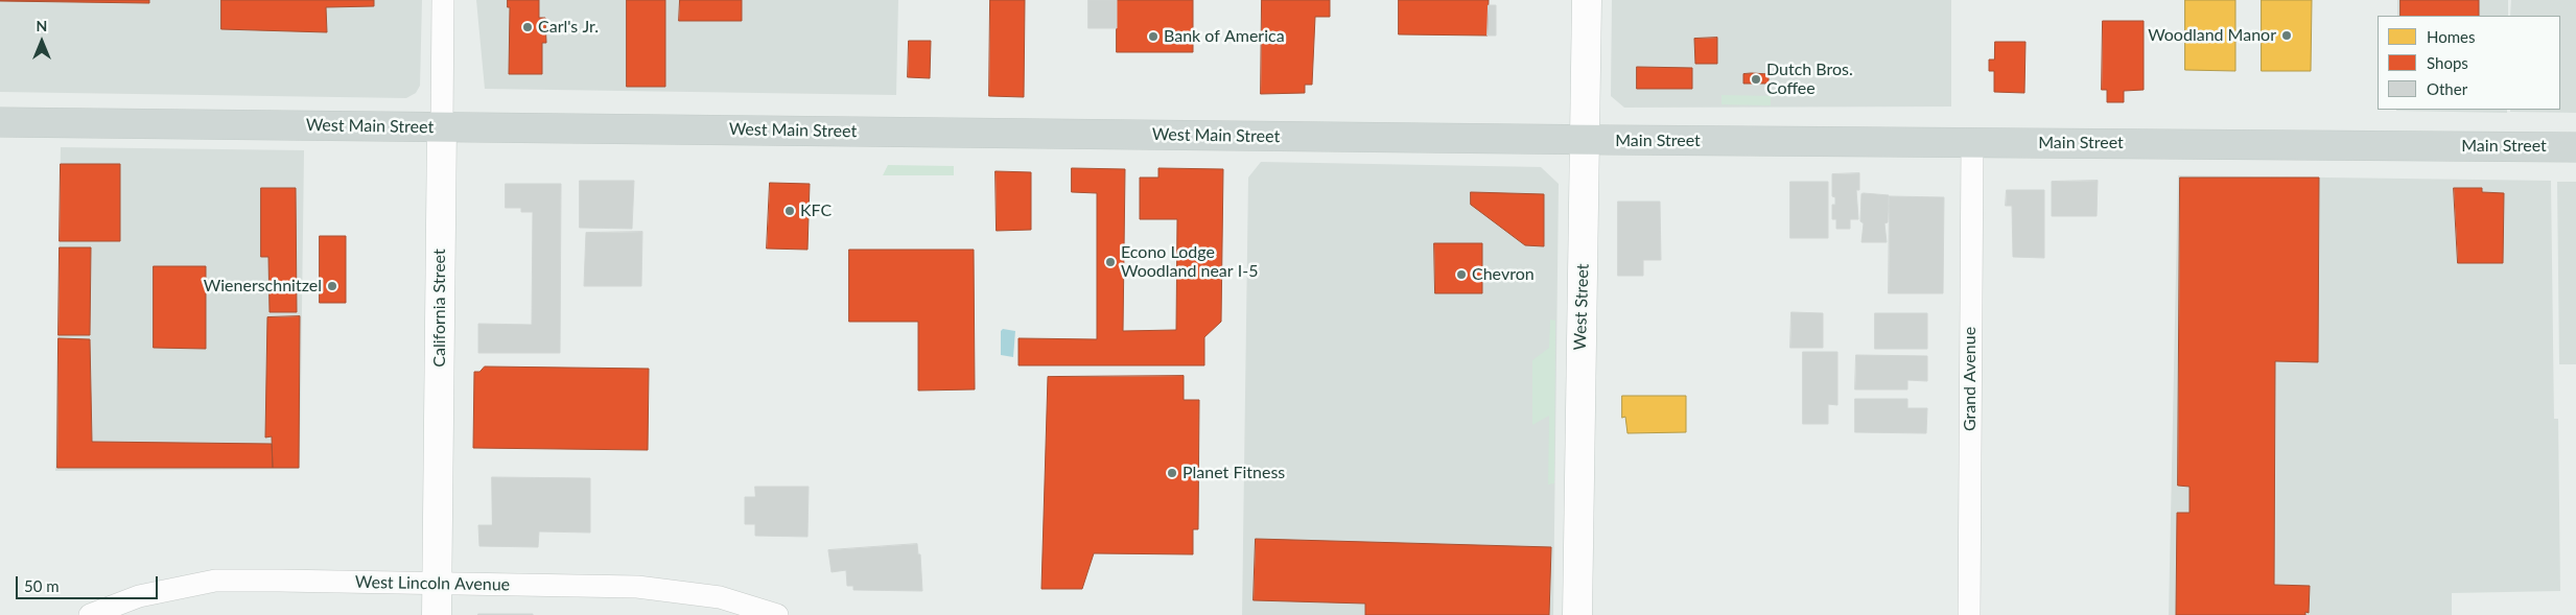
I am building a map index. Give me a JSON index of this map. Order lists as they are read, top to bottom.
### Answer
{
  "streets": {
    "main road": [
      "West Main Street",
      "Main Street",
      "West Street",
      "California Street"
    ],
    "street": ["Grand Avenue", "West Lincoln Avenue"]
  },
  "crossings": [
    ["West Main Street", "Main Street"],
    ["West Main Street", "West Street"],
    ["West Main Street", "California Street"],
    ["Main Street", "West Street"],
    ["Main Street", "Grand Avenue"],
    ["California Street", "West Lincoln Avenue"]
  ],
  "places": [
    "Carl's Jr.",
    "Woodland Manor",
    "Bank of America",
    "Dutch Bros. Coffee",
    "KFC",
    "Econo Lodge Woodland near I-5",
    "Chevron",
    "Wienerschnitzel",
    "Planet Fitness"
  ],
  "legend": ["Homes", "Shops", "Other"],
  "scale_bar": "50 m",
  "north": "top"
}
